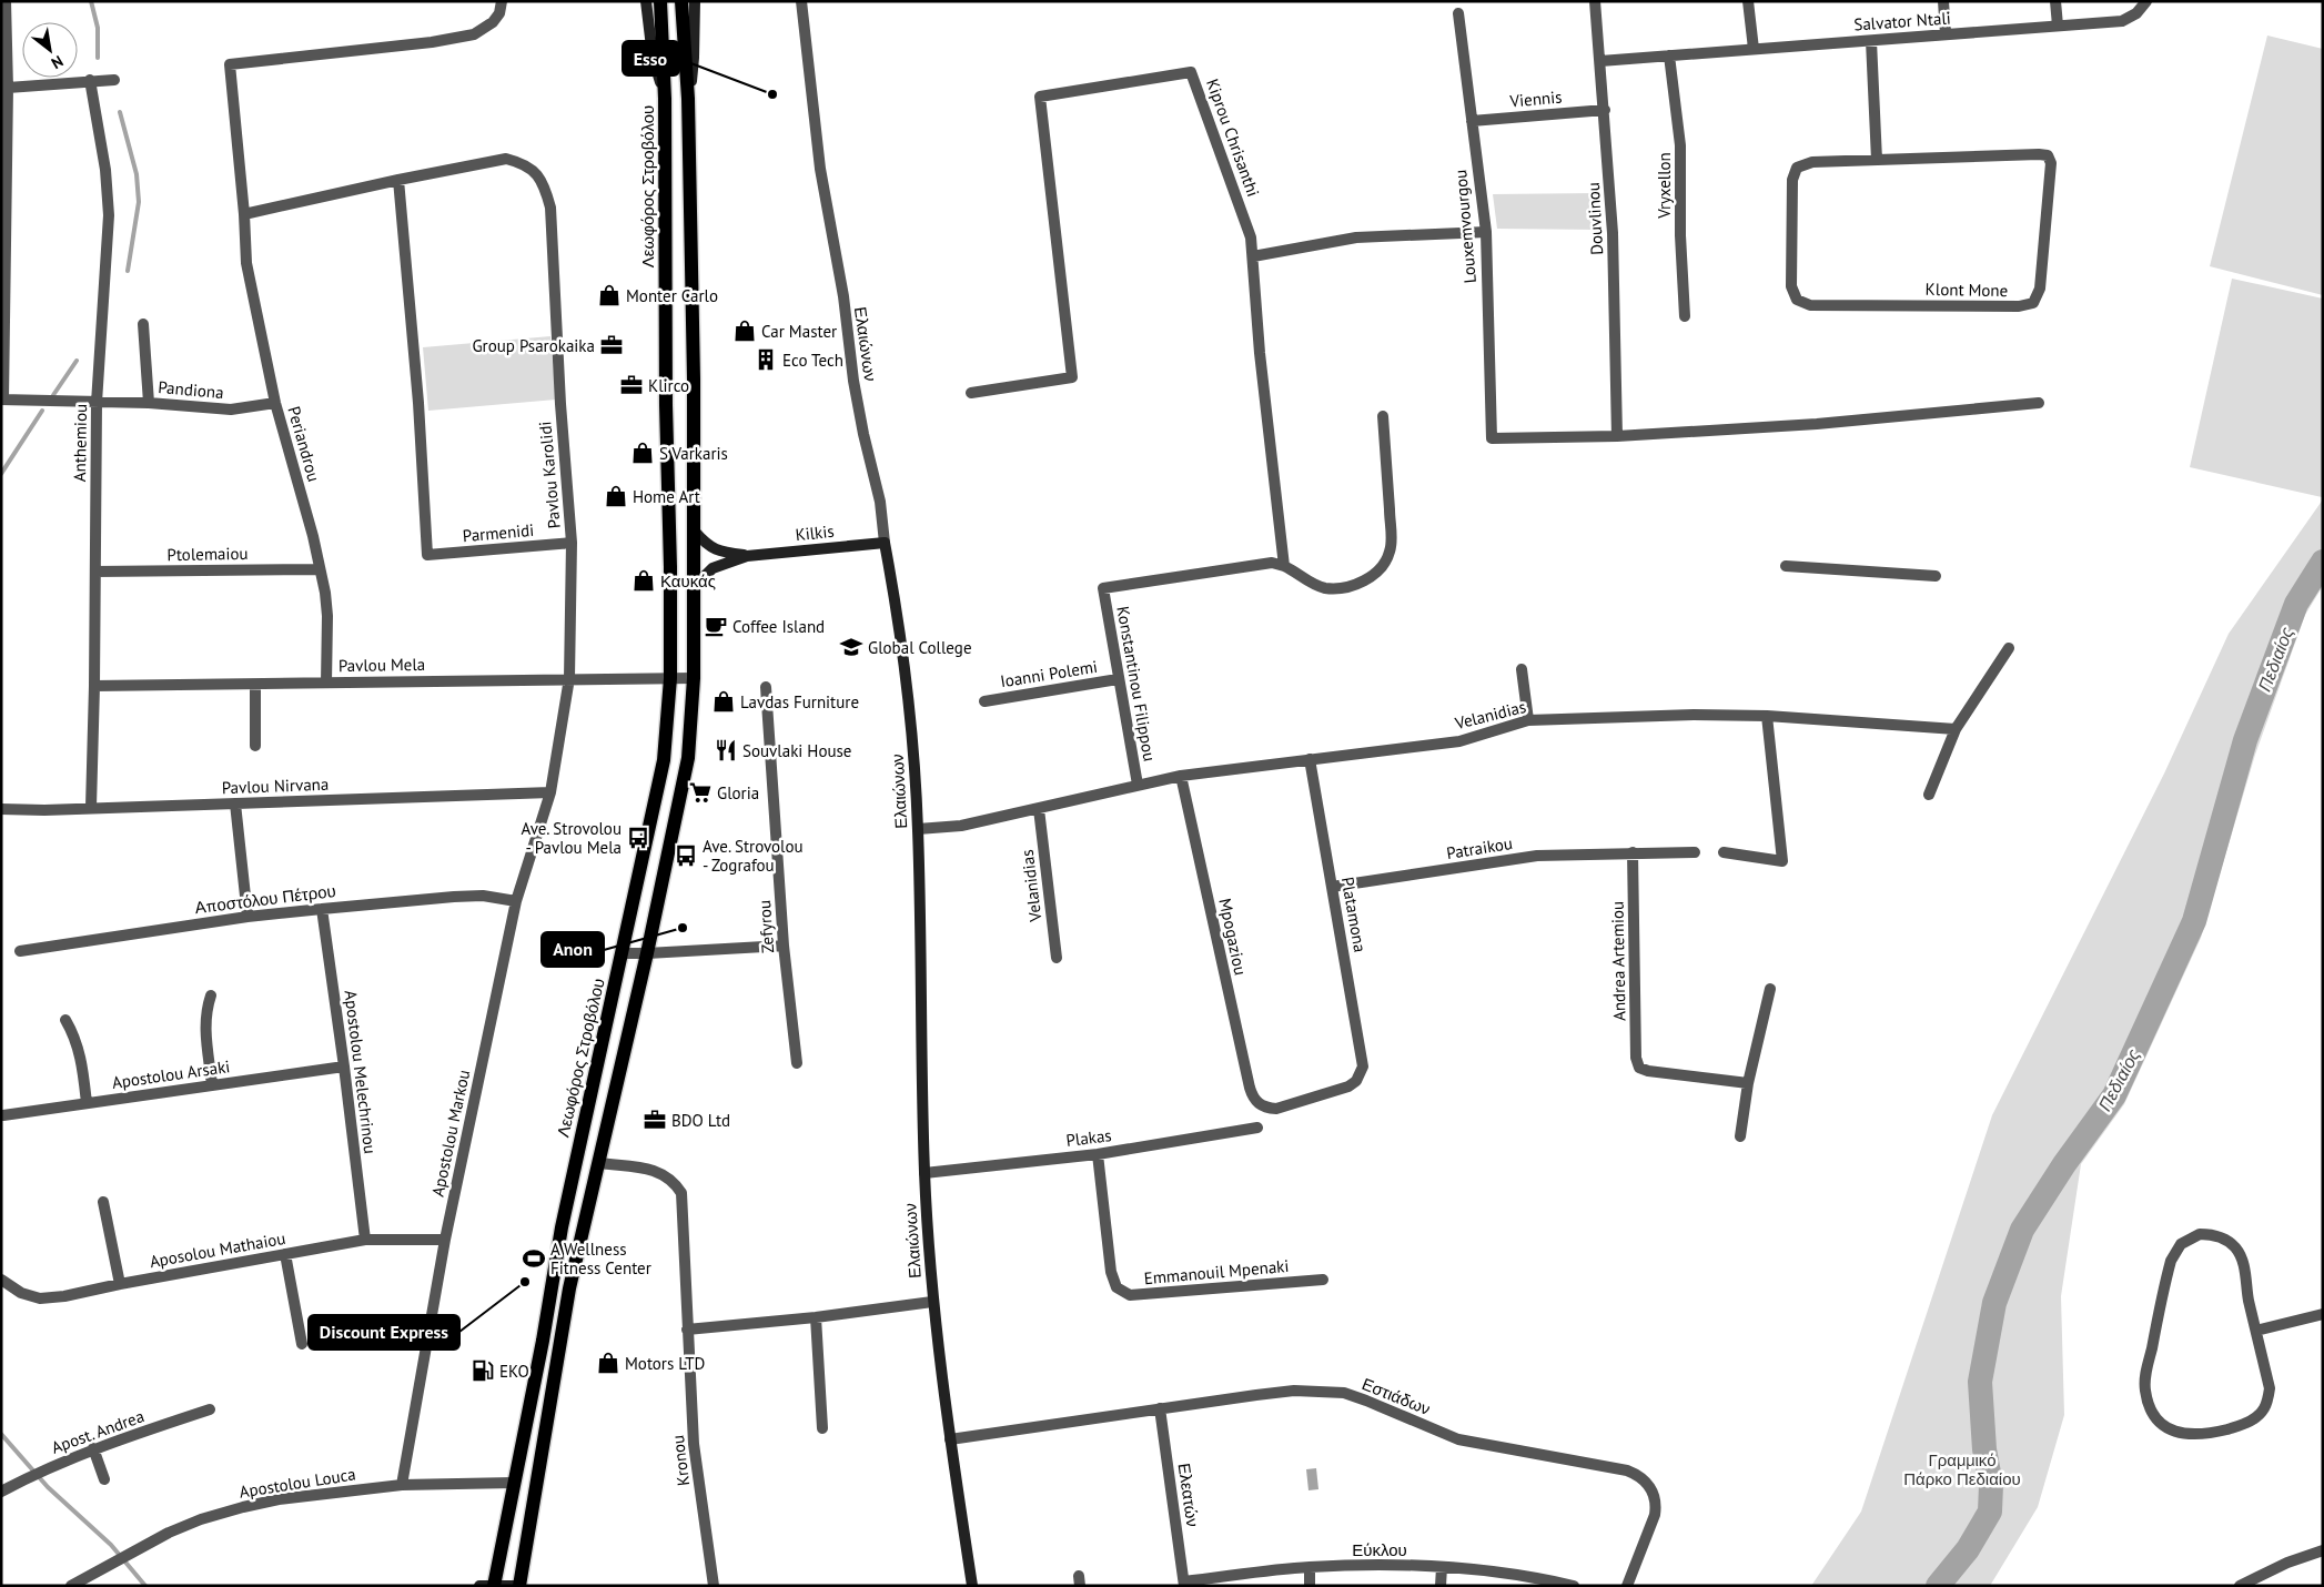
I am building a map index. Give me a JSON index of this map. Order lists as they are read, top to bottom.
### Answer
{
  "streets": {
    "main road": ["Λεωφόρος Στροβόλου", "Ελαιώνων", "Kilkis"],
    "street": [
      "Salvator Ntali",
      "Viennis",
      "Kiprou Chrisanthi",
      "Vryxellon",
      "Douvlinou",
      "Louxemvourgou",
      "Klont Mone",
      "Pandiona",
      "Anthemiou",
      "Periandrou",
      "Pavlou Karolidi",
      "Parmenidi",
      "Ptolemaiou",
      "Pavlou Mela",
      "Ioanni Polemi",
      "Konstantinou Filippou",
      "Velanidias",
      "Pavlou Nirvana",
      "Patraikou",
      "Αποστόλου Πέτρου",
      "Platamona",
      "Zefyrou",
      "Mpogaziou",
      "Andrea Artemiou",
      "Apostolou Melechrinou",
      "Apostolou Arsaki",
      "Apostolou Markou",
      "Plakas",
      "Aposolou Mathaiou",
      "Emmanouil Mpenaki",
      "Εστιάδων",
      "Apost. Andrea",
      "Kronou",
      "Apostolou Louca",
      "Ελεατών",
      "Εύκλου"
    ]
  },
  "crossings": [
    ["Salvator Ntali", "Vryxellon"],
    ["Salvator Ntali", "Douvlinou"],
    ["Viennis", "Douvlinou"],
    ["Viennis", "Louxemvourgou"],
    ["Kiprou Chrisanthi", "Konstantinou Filippou"],
    ["Λεωφόρος Στροβόλου", "Pavlou Mela"],
    ["Λεωφόρος Στροβόλου", "Apostolou Louca"],
    ["Douvlinou", "Louxemvourgou"],
    ["Ελαιώνων", "Kilkis"],
    ["Ελαιώνων", "Velanidias"],
    ["Ελαιώνων", "Plakas"],
    ["Ελαιώνων", "Εστιάδων"],
    ["Pandiona", "Periandrou"],
    ["Anthemiou", "Ptolemaiou"],
    ["Anthemiou", "Pavlou Mela"],
    ["Anthemiou", "Pavlou Nirvana"],
    ["Periandrou", "Ptolemaiou"],
    ["Periandrou", "Pavlou Mela"],
    ["Pavlou Karolidi", "Parmenidi"],
    ["Pavlou Karolidi", "Pavlou Mela"],
    ["Pavlou Karolidi", "Pavlou Nirvana"],
    ["Pavlou Karolidi", "Apostolou Markou"],
    ["Ioanni Polemi", "Konstantinou Filippou"],
    ["Konstantinou Filippou", "Velanidias"],
    ["Velanidias", "Platamona"],
    ["Velanidias", "Mpogaziou"],
    ["Pavlou Nirvana", "Apostolou Markou"],
    ["Patraikou", "Platamona"],
    ["Patraikou", "Andrea Artemiou"],
    ["Αποστόλου Πέτρου", "Apostolou Melechrinou"],
    ["Αποστόλου Πέτρου", "Apostolou Markou"],
    ["Platamona", "Mpogaziou"],
    ["Apostolou Melechrinou", "Apostolou Arsaki"],
    ["Apostolou Melechrinou", "Aposolou Mathaiou"],
    ["Apostolou Markou", "Aposolou Mathaiou"],
    ["Apostolou Markou", "Apostolou Louca"],
    ["Plakas", "Emmanouil Mpenaki"],
    ["Εστιάδων", "Ελεατών"],
    ["Ελεατών", "Εύκλου"]
  ],
  "water": ["Πεδιαίος"],
  "parks": ["Γραμμικό Πάρκο Πεδιαίου"],
  "places": {
    "other": ["Esso", "Anon", "Discount Express"],
    "shop": [
      "Monter Carlo",
      "Car Master",
      "S Varkaris",
      "Home Art",
      "Καυκάς",
      "Lavdas Furniture",
      "Motors LTD"
    ],
    "office": ["Group Psarokaika", "Klirco", "BDO Ltd"],
    "building": ["Eco Tech"],
    "cafe": ["Coffee Island"],
    "school or university": ["Global College"],
    "restaurant": ["Souvlaki House"],
    "supermarket": ["Gloria"],
    "bus stop": ["Ave. Strovolou - Pavlou Mela", "Ave. Strovolou - Zografou"],
    "sports": ["A Wellness Fitness Center"],
    "fuel station": ["EKO"]
  },
  "north": "bottom right"
}
